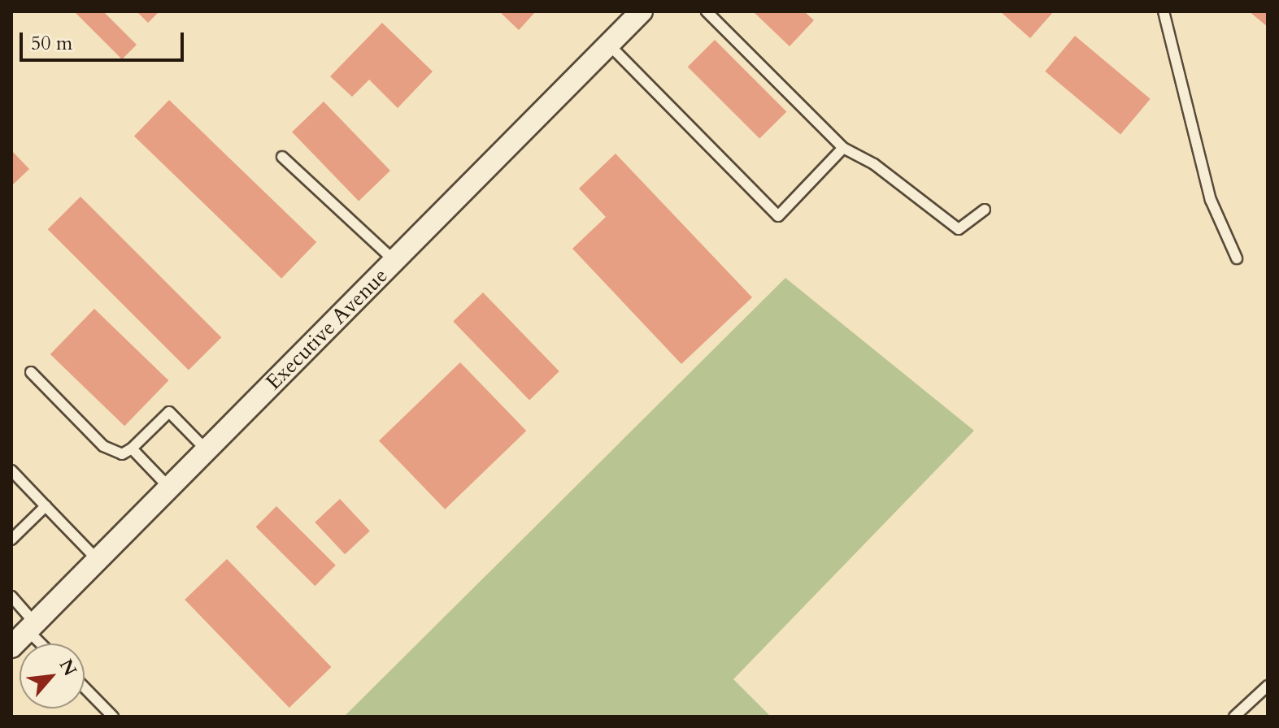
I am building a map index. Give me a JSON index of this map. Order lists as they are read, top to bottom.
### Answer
{
  "streets": {
    "street": ["Executive Avenue"]
  },
  "scale_bar": "50 m",
  "north": "top right"
}
